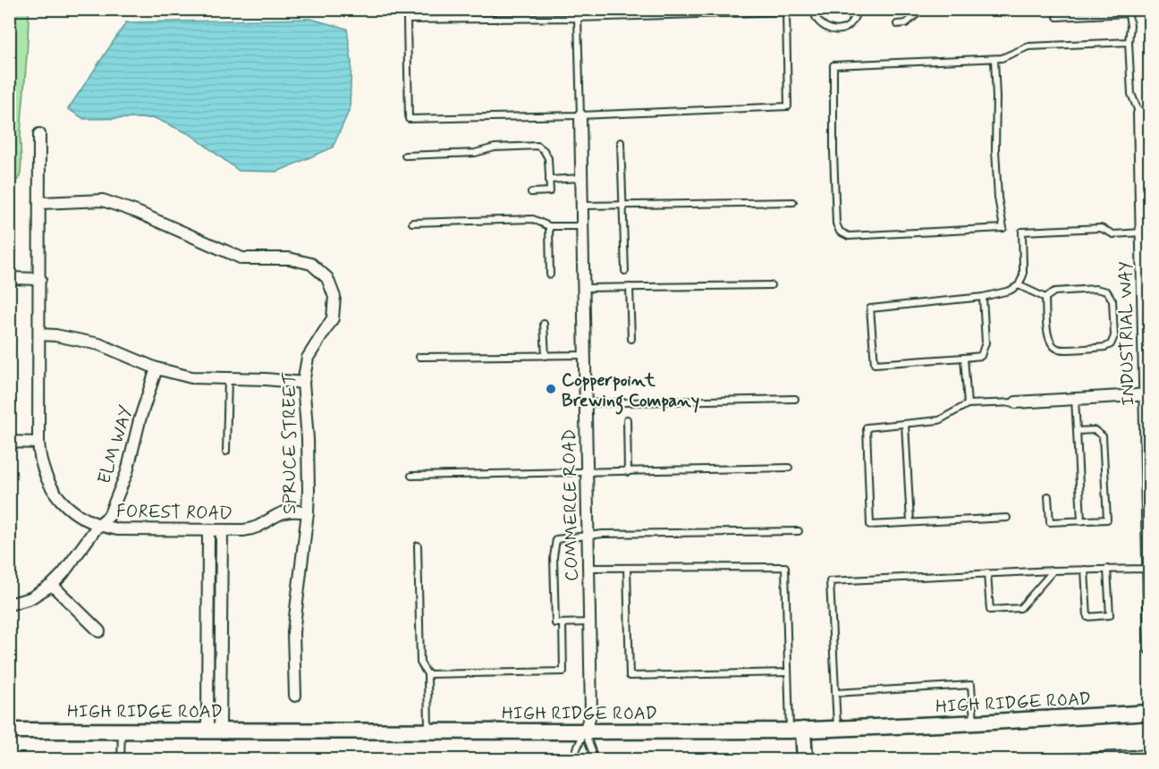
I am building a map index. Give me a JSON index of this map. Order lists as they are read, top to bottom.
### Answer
{
  "streets": {
    "street": [
      "INDUSTRIAL WAY",
      "SPRUCE STREET",
      "ELM WAY",
      "COMMERCE ROAD",
      "FOREST ROAD",
      "HIGH RIDGE ROAD"
    ]
  },
  "crossings": [
    ["SPRUCE STREET", "FOREST ROAD"],
    ["ELM WAY", "FOREST ROAD"],
    ["COMMERCE ROAD", "HIGH RIDGE ROAD"]
  ],
  "places": ["Copperpoint Brewing Company"]
}
